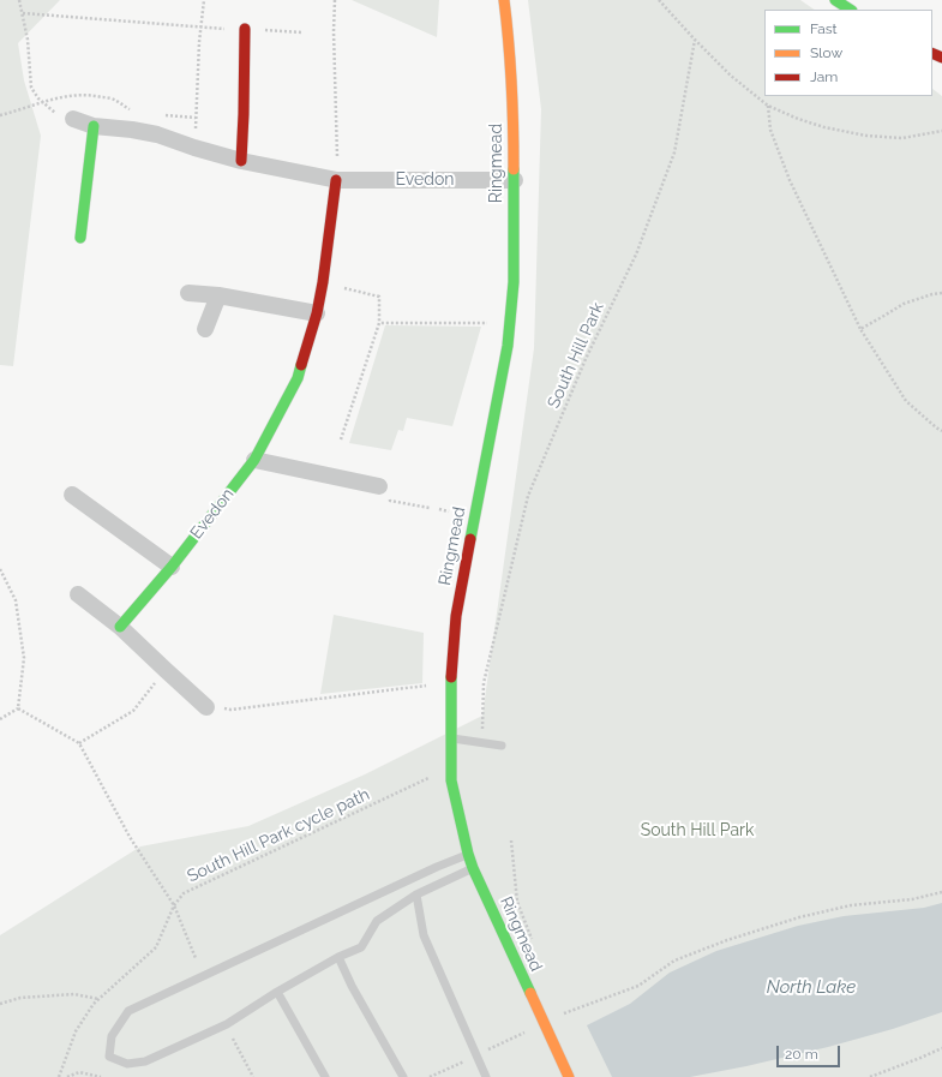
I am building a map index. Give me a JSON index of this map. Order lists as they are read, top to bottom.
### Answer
{
  "streets": {
    "street": ["Ringmead", "Evedon"],
    "path": ["South Hill Park", "South Hill Park cycle path"]
  },
  "crossings": [
    ["Ringmead", "Evedon"]
  ],
  "water": ["North Lake"],
  "parks": ["South Hill Park"],
  "legend": ["Fast", "Slow", "Jam"],
  "scale_bar": "20 m"
}
